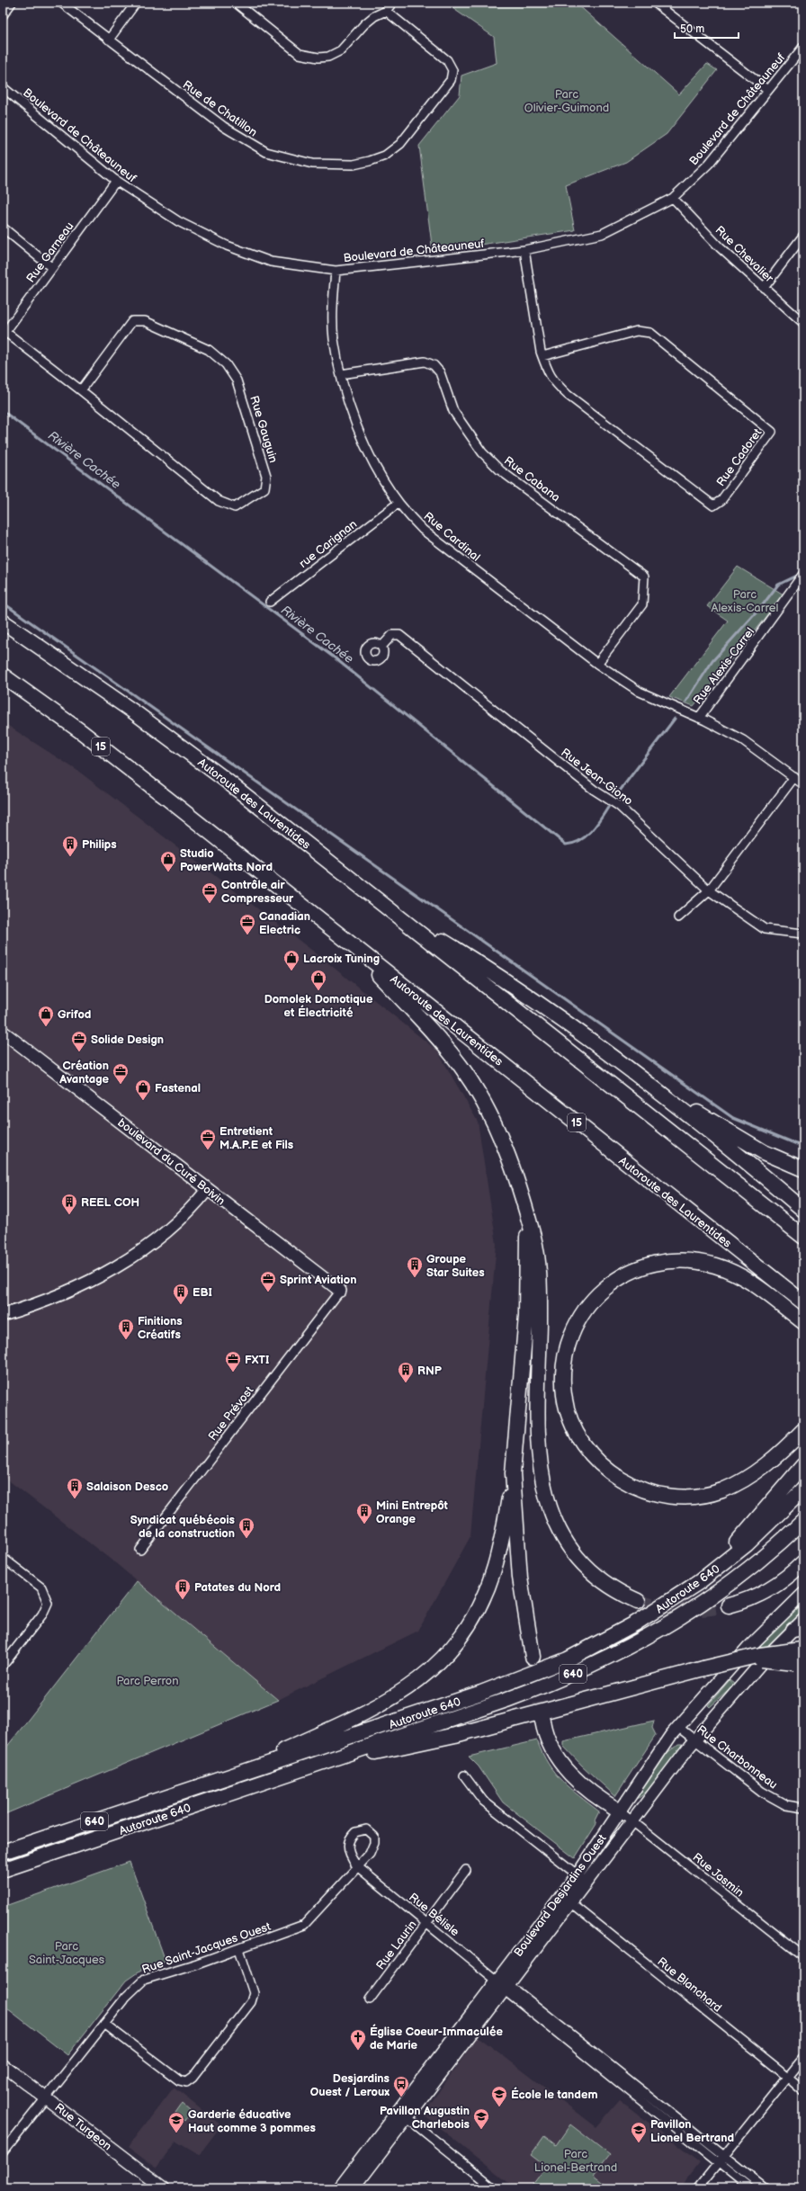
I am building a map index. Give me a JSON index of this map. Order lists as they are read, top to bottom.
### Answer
{
  "streets": {
    "highway": [
      "15",
      "Autoroute des Laurentides",
      "Autoroute 640",
      "640"
    ],
    "street": [
      "Rue de Chatillon",
      "Boulevard de Châteauneuf",
      "Rue Garneau",
      "Rue Chevalier",
      "Rue Gauguin",
      "Rue Cadoret",
      "Rue Cabana",
      "Rue Cardinal",
      "rue Carignan",
      "Rue Alexis-Carrel",
      "Rue Jean-Giono",
      "boulevard du Curé Boivin",
      "Rue Prévost",
      "Rue Charbonneau",
      "Rue Jasmin",
      "Boulevard Desjardins Ouest",
      "Rue Bélisle",
      "Rue Laurin",
      "Rue Saint-Jacques Ouest",
      "Rue Blanchard",
      "Rue Turgeon"
    ]
  },
  "crossings": [
    ["Boulevard de Châteauneuf", "Rue Garneau"],
    ["Boulevard de Châteauneuf", "Rue Chevalier"],
    ["Boulevard de Châteauneuf", "Rue Cadoret"],
    ["Boulevard de Châteauneuf", "Rue Cardinal"],
    ["Rue Garneau", "Rue Gauguin"],
    ["Rue Cabana", "Rue Cardinal"],
    ["Rue Cardinal", "rue Carignan"],
    ["Rue Cardinal", "Rue Alexis-Carrel"],
    ["boulevard du Curé Boivin", "Rue Prévost"],
    ["Rue Charbonneau", "Boulevard Desjardins Ouest"],
    ["Rue Jasmin", "Boulevard Desjardins Ouest"],
    ["Boulevard Desjardins Ouest", "Rue Bélisle"],
    ["Boulevard Desjardins Ouest", "Rue Blanchard"],
    ["Rue Bélisle", "Rue Laurin"],
    ["Rue Bélisle", "Rue Saint-Jacques Ouest"],
    ["Rue Saint-Jacques Ouest", "Rue Turgeon"]
  ],
  "water": ["Rivière Cachée"],
  "parks": [
    "Parc Olivier-Guimond",
    "Parc Alexis-Carrel",
    "Parc Perron",
    "Parc Saint-Jacques",
    "Parc Lionel-Bertrand"
  ],
  "places": {
    "building": [
      "Philips",
      "REEL COH",
      "Groupe Star Suites",
      "EBI",
      "Finitions Créatifs",
      "RNP",
      "Salaison Desco",
      "Mini Entrepôt Orange",
      "Syndicat québécois de la construction",
      "Patates du Nord"
    ],
    "shop": [
      "Studio PowerWatts Nord",
      "Lacroix Tuning",
      "Domolek Domotique et Électricité",
      "Grifod",
      "Fastenal"
    ],
    "office": [
      "Contrôle air Compresseur",
      "Canadian Electric",
      "Solide Design",
      "Création Avantage",
      "Entretient M.A.P.E et Fils",
      "Sprint Aviation",
      "FXTI"
    ],
    "church": ["Église Coeur-Immaculée de Marie"],
    "bus stop": ["Desjardins Ouest / Leroux"],
    "school or university": [
      "École le tandem",
      "Pavillon Augustin Charlebois",
      "Garderie éducative Haut comme 3 pommes",
      "Pavillon Lionel Bertrand"
    ]
  },
  "scale_bar": "50 m"
}
